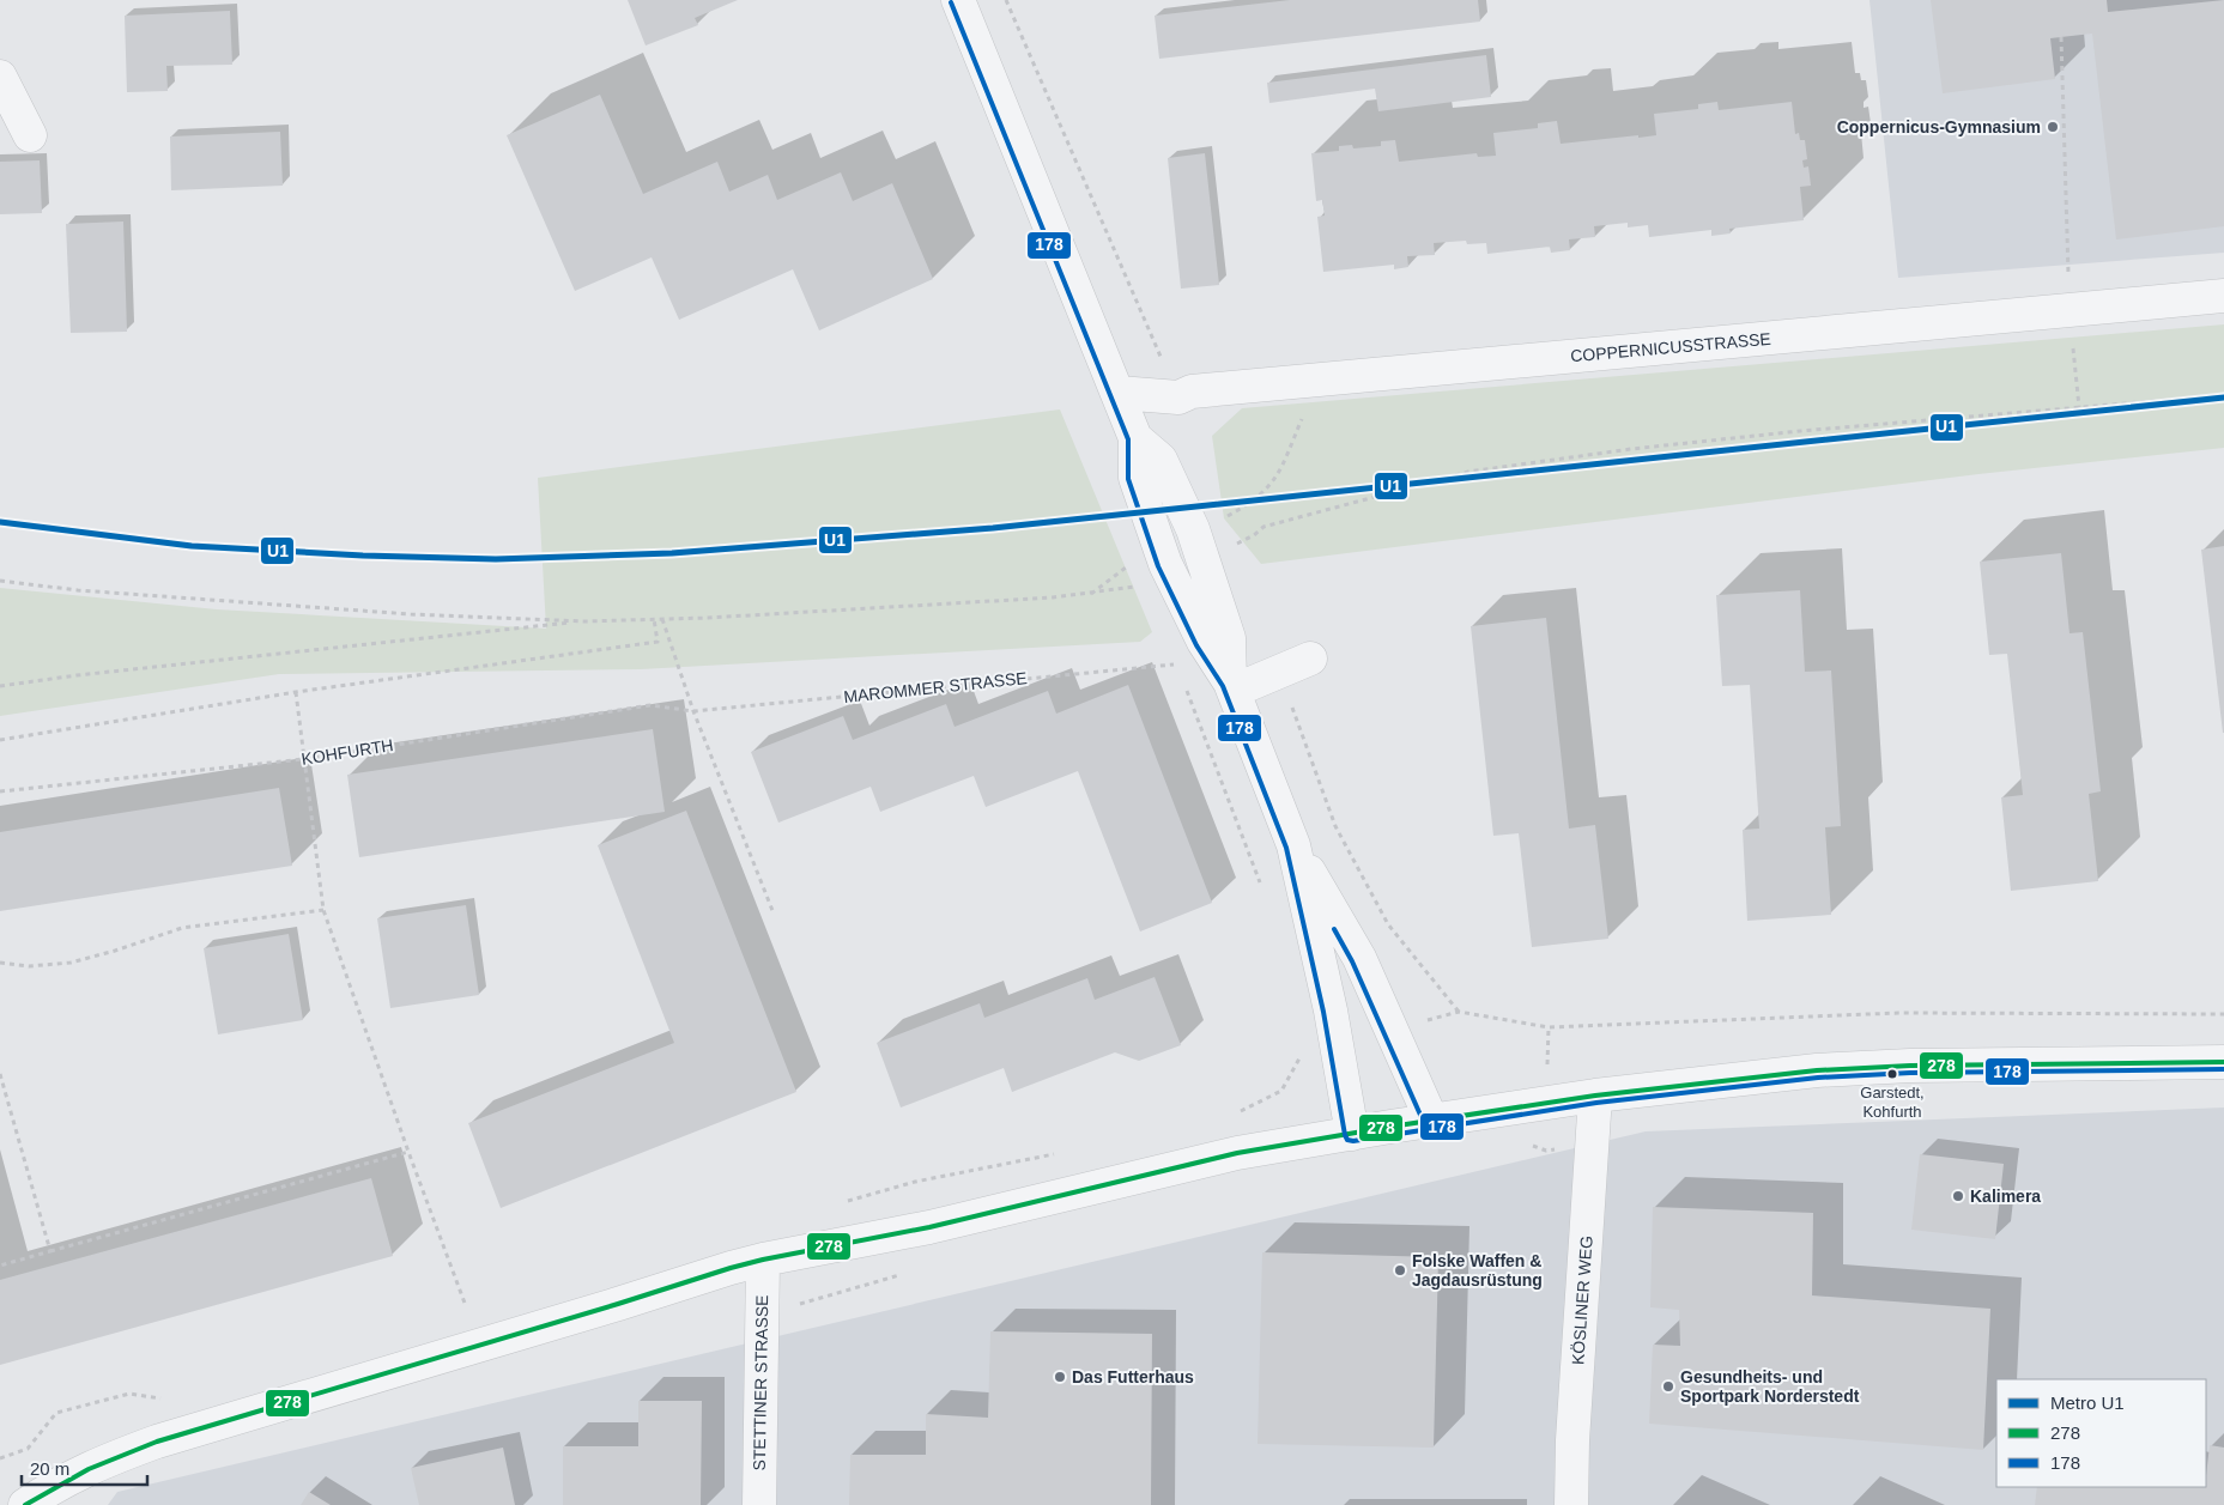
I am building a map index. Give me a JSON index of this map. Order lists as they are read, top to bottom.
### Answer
{
  "streets": {
    "street": ["COPPERNICUSSTRASSE", "KÖSLINER WEG", "STETTINER STRASSE"],
    "path": ["MAROMMER STRASSE", "KOHFURTH"]
  },
  "crossings": [
    ["MAROMMER STRASSE", "KOHFURTH"]
  ],
  "places": [
    "Coppernicus-Gymnasium",
    "Garstedt, Kohfurth",
    "Kalimera",
    "Folske Waffen & Jagdausrüstung",
    "Das Futterhaus",
    "Gesundheits- und Sportpark Norderstedt"
  ],
  "lines": ["transit line 178", "metro line U1", "transit line 278"],
  "legend": ["Metro U1", "278", "178"],
  "scale_bar": "20 m"
}
